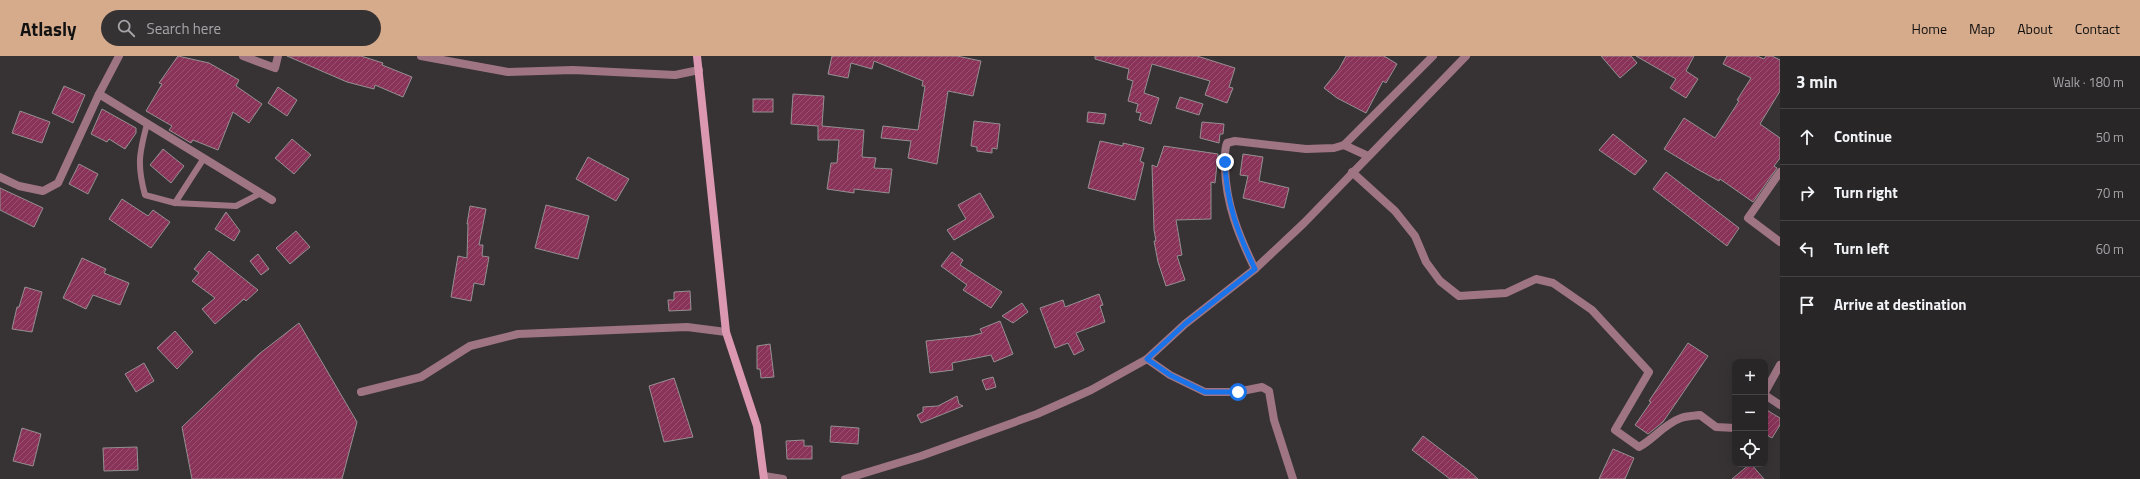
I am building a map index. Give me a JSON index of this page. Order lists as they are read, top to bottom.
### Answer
{
  "page": {
    "header": "Atlasly",
    "search": "Search here",
    "nav": [
      "Home",
      "Map",
      "About",
      "Contact"
    ],
    "heading": ["3 min", "Walk · 180 m"],
    "list": [
      ["Continue", "50 m"],
      ["Turn right", "70 m"],
      ["Turn left", "60 m"],
      "Arrive at destination"
    ],
    "map_buttons": ["+", "−"]
  }
}
